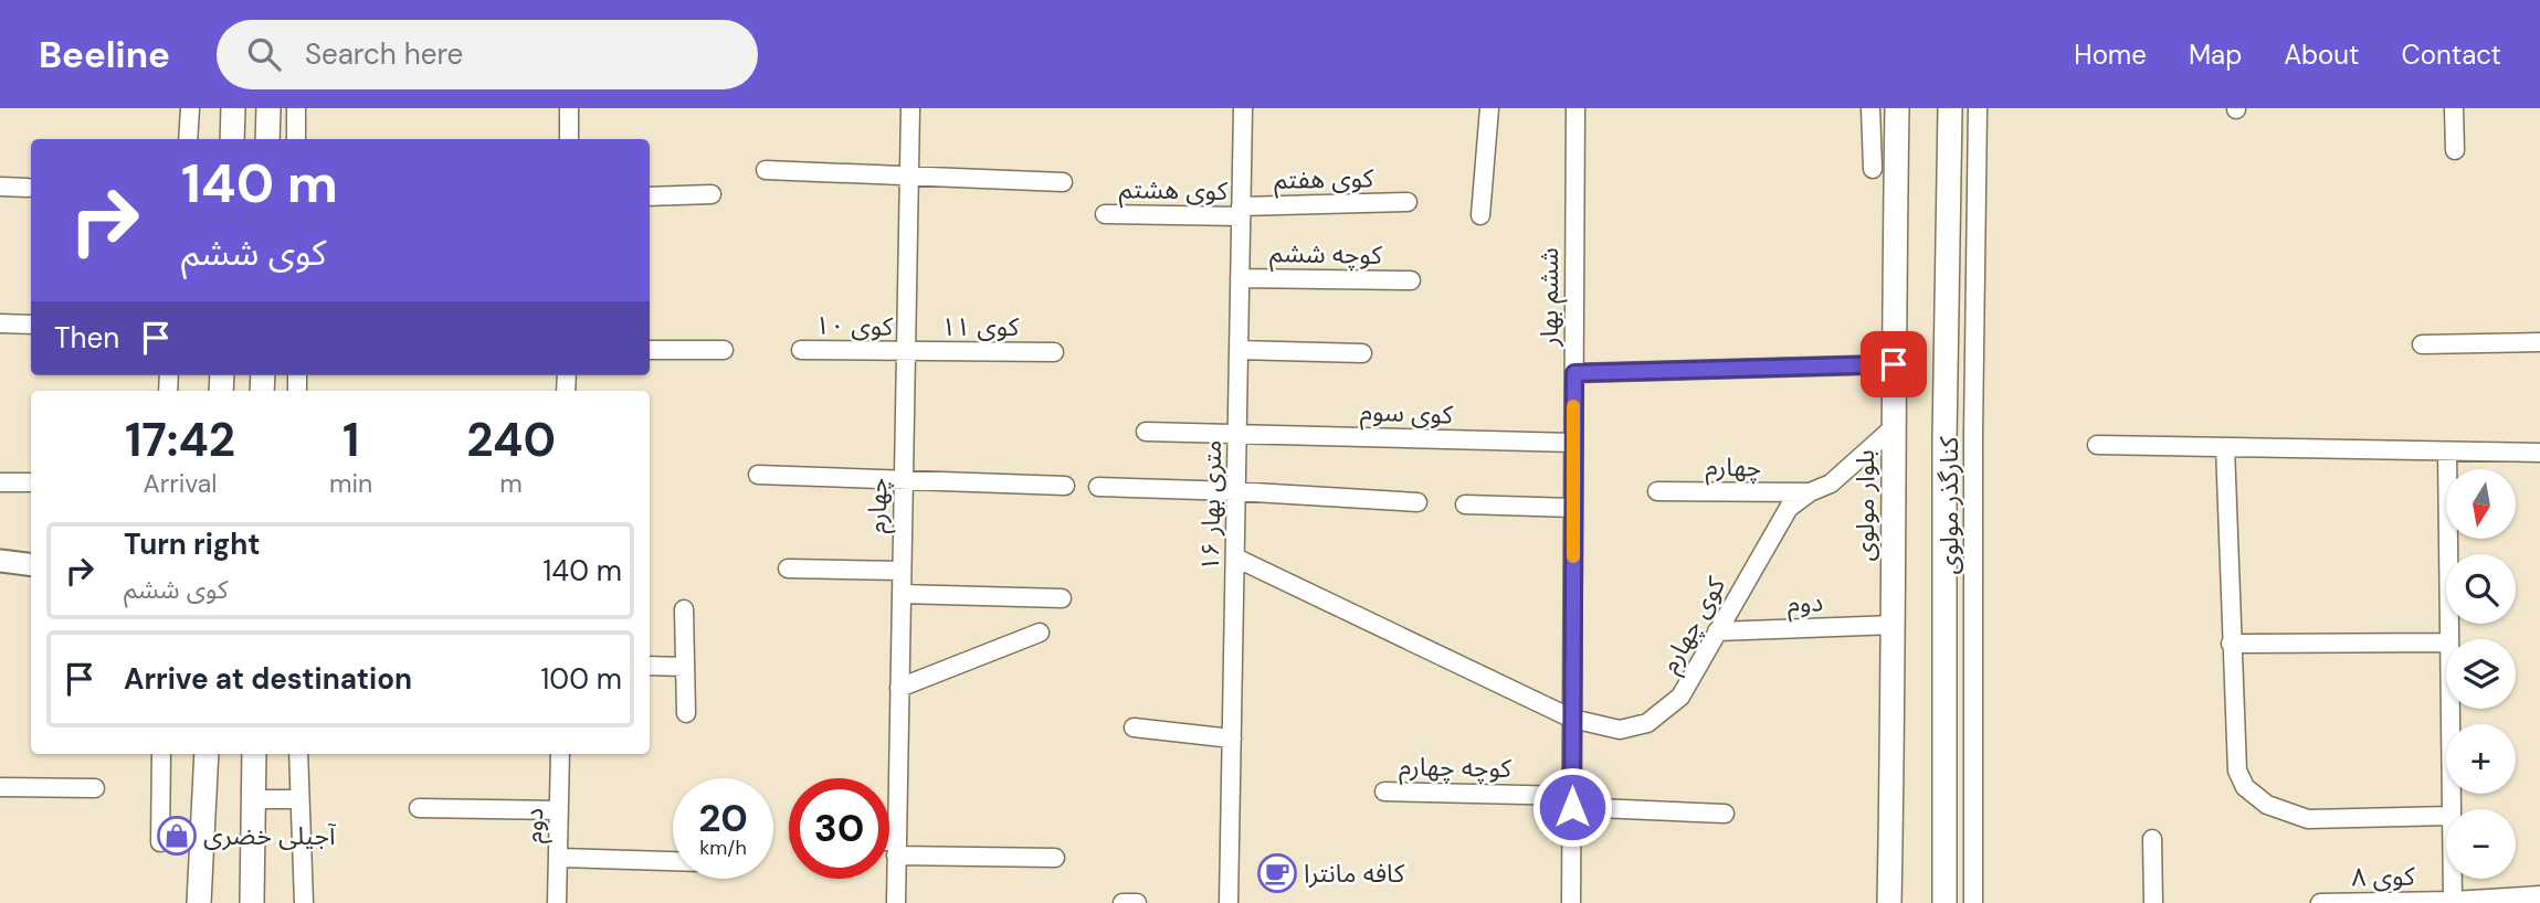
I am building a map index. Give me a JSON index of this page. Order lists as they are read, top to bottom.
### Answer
{
  "streets": {
    "main road": ["بلوار مولوی"],
    "street": [
      "کوی هفتم",
      "کوی هشتم",
      "کوچه ششم",
      "ششم بهار",
      "کوی ۱۰",
      "کوی ۱۱",
      "کوی سوم",
      "چهارم",
      "۱۶ متری بهار",
      "کنارگذر مولوی",
      "دوم",
      "کوی چهارم",
      "کوچه چهارم",
      "کوی ۸"
    ]
  },
  "crossings": [
    ["کوی هفتم", "کوی هشتم"],
    ["کوی هفتم", "۱۶ متری بهار"],
    ["کوی هشتم", "۱۶ متری بهار"],
    ["کوچه ششم", "۱۶ متری بهار"],
    ["ششم بهار", "کوی سوم"],
    ["ششم بهار", "کوی چهارم"],
    ["ششم بهار", "کوچه چهارم"],
    ["کوی ۱۰", "کوی ۱۱"],
    ["کوی ۱۰", "چهارم"],
    ["کوی ۱۱", "چهارم"],
    ["کوی سوم", "۱۶ متری بهار"],
    ["چهارم", "کوی چهارم"],
    ["۱۶ متری بهار", "کوی چهارم"],
    ["بلوار مولوی", "دوم"],
    ["بلوار مولوی", "کوی چهارم"],
    ["دوم", "کوی چهارم"]
  ],
  "places": {
    "shop": ["آجیلی خضری"],
    "cafe": ["کافه مانترا"]
  },
  "north": "bottom",
  "page": {
    "header": "Beeline",
    "search": "Search here",
    "nav": [
      "Home",
      "Map",
      "About",
      "Contact"
    ],
    "turn": ["140 m", "کوی ششم"],
    "then": "Then",
    "eta": [
      "17:42",
      "Arrival",
      "1",
      "min",
      "240",
      "m"
    ],
    "map_buttons": ["+", "−"],
    "list": [
      {
        "name": "Turn right",
        "note": "کوی ششم",
        "value": "140 m"
      },
      {
        "name": "Arrive at destination",
        "value": "100 m"
      }
    ],
    "speed": "20 km/h",
    "limit": "30"
  }
}
